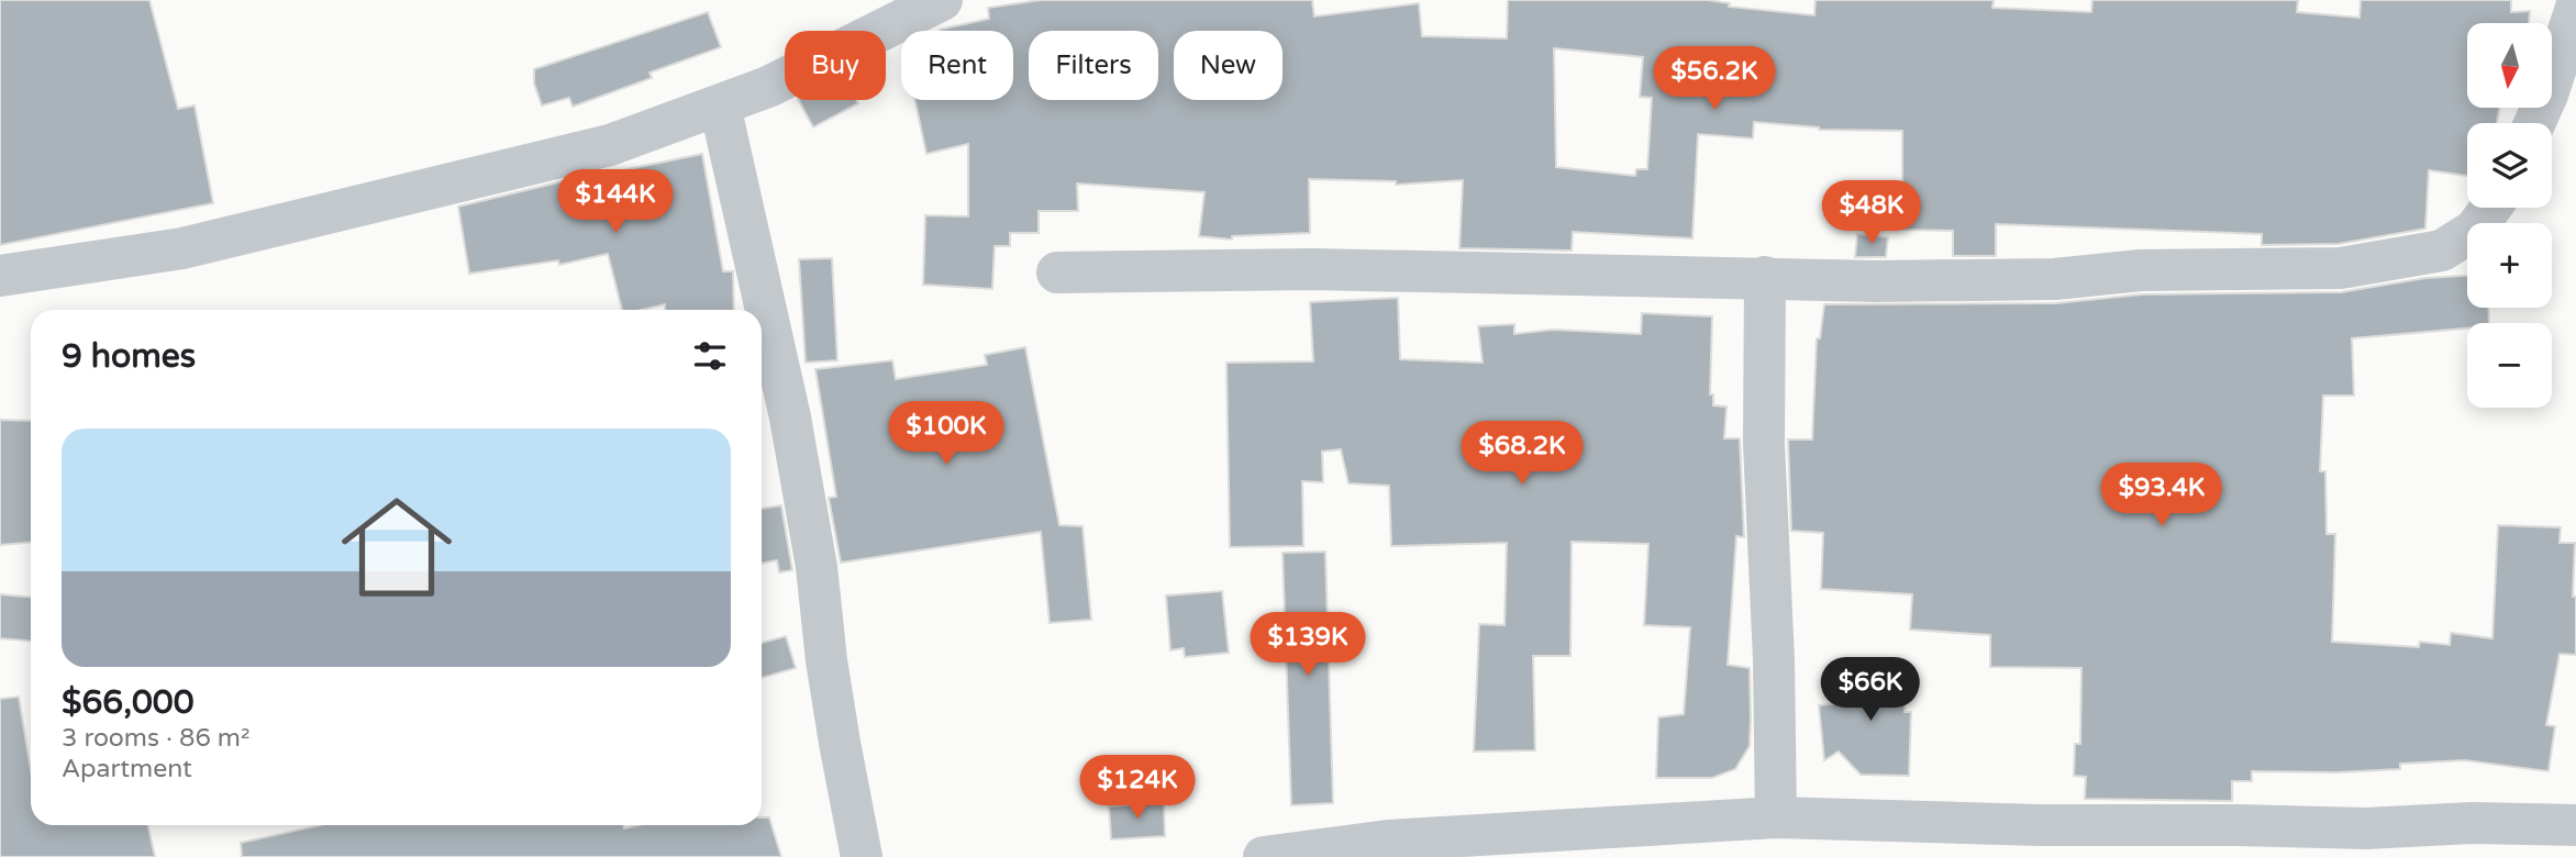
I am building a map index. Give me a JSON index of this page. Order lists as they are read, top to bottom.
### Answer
{
  "north": "bottom",
  "page": {
    "map_buttons": ["+", "−"],
    "chip": [
      "Buy",
      "Rent",
      "Filters",
      "New"
    ],
    "price": [
      "$56.2K",
      "$144K",
      "$48K",
      "$100K",
      "$68.2K",
      "$93.4K",
      "$139K",
      "$66K",
      "$124K"
    ],
    "heading": "9 homes",
    "list": [
      {
        "name": "$66,000",
        "note": "3 rooms · 86 m² · Apartment"
      }
    ]
  }
}
